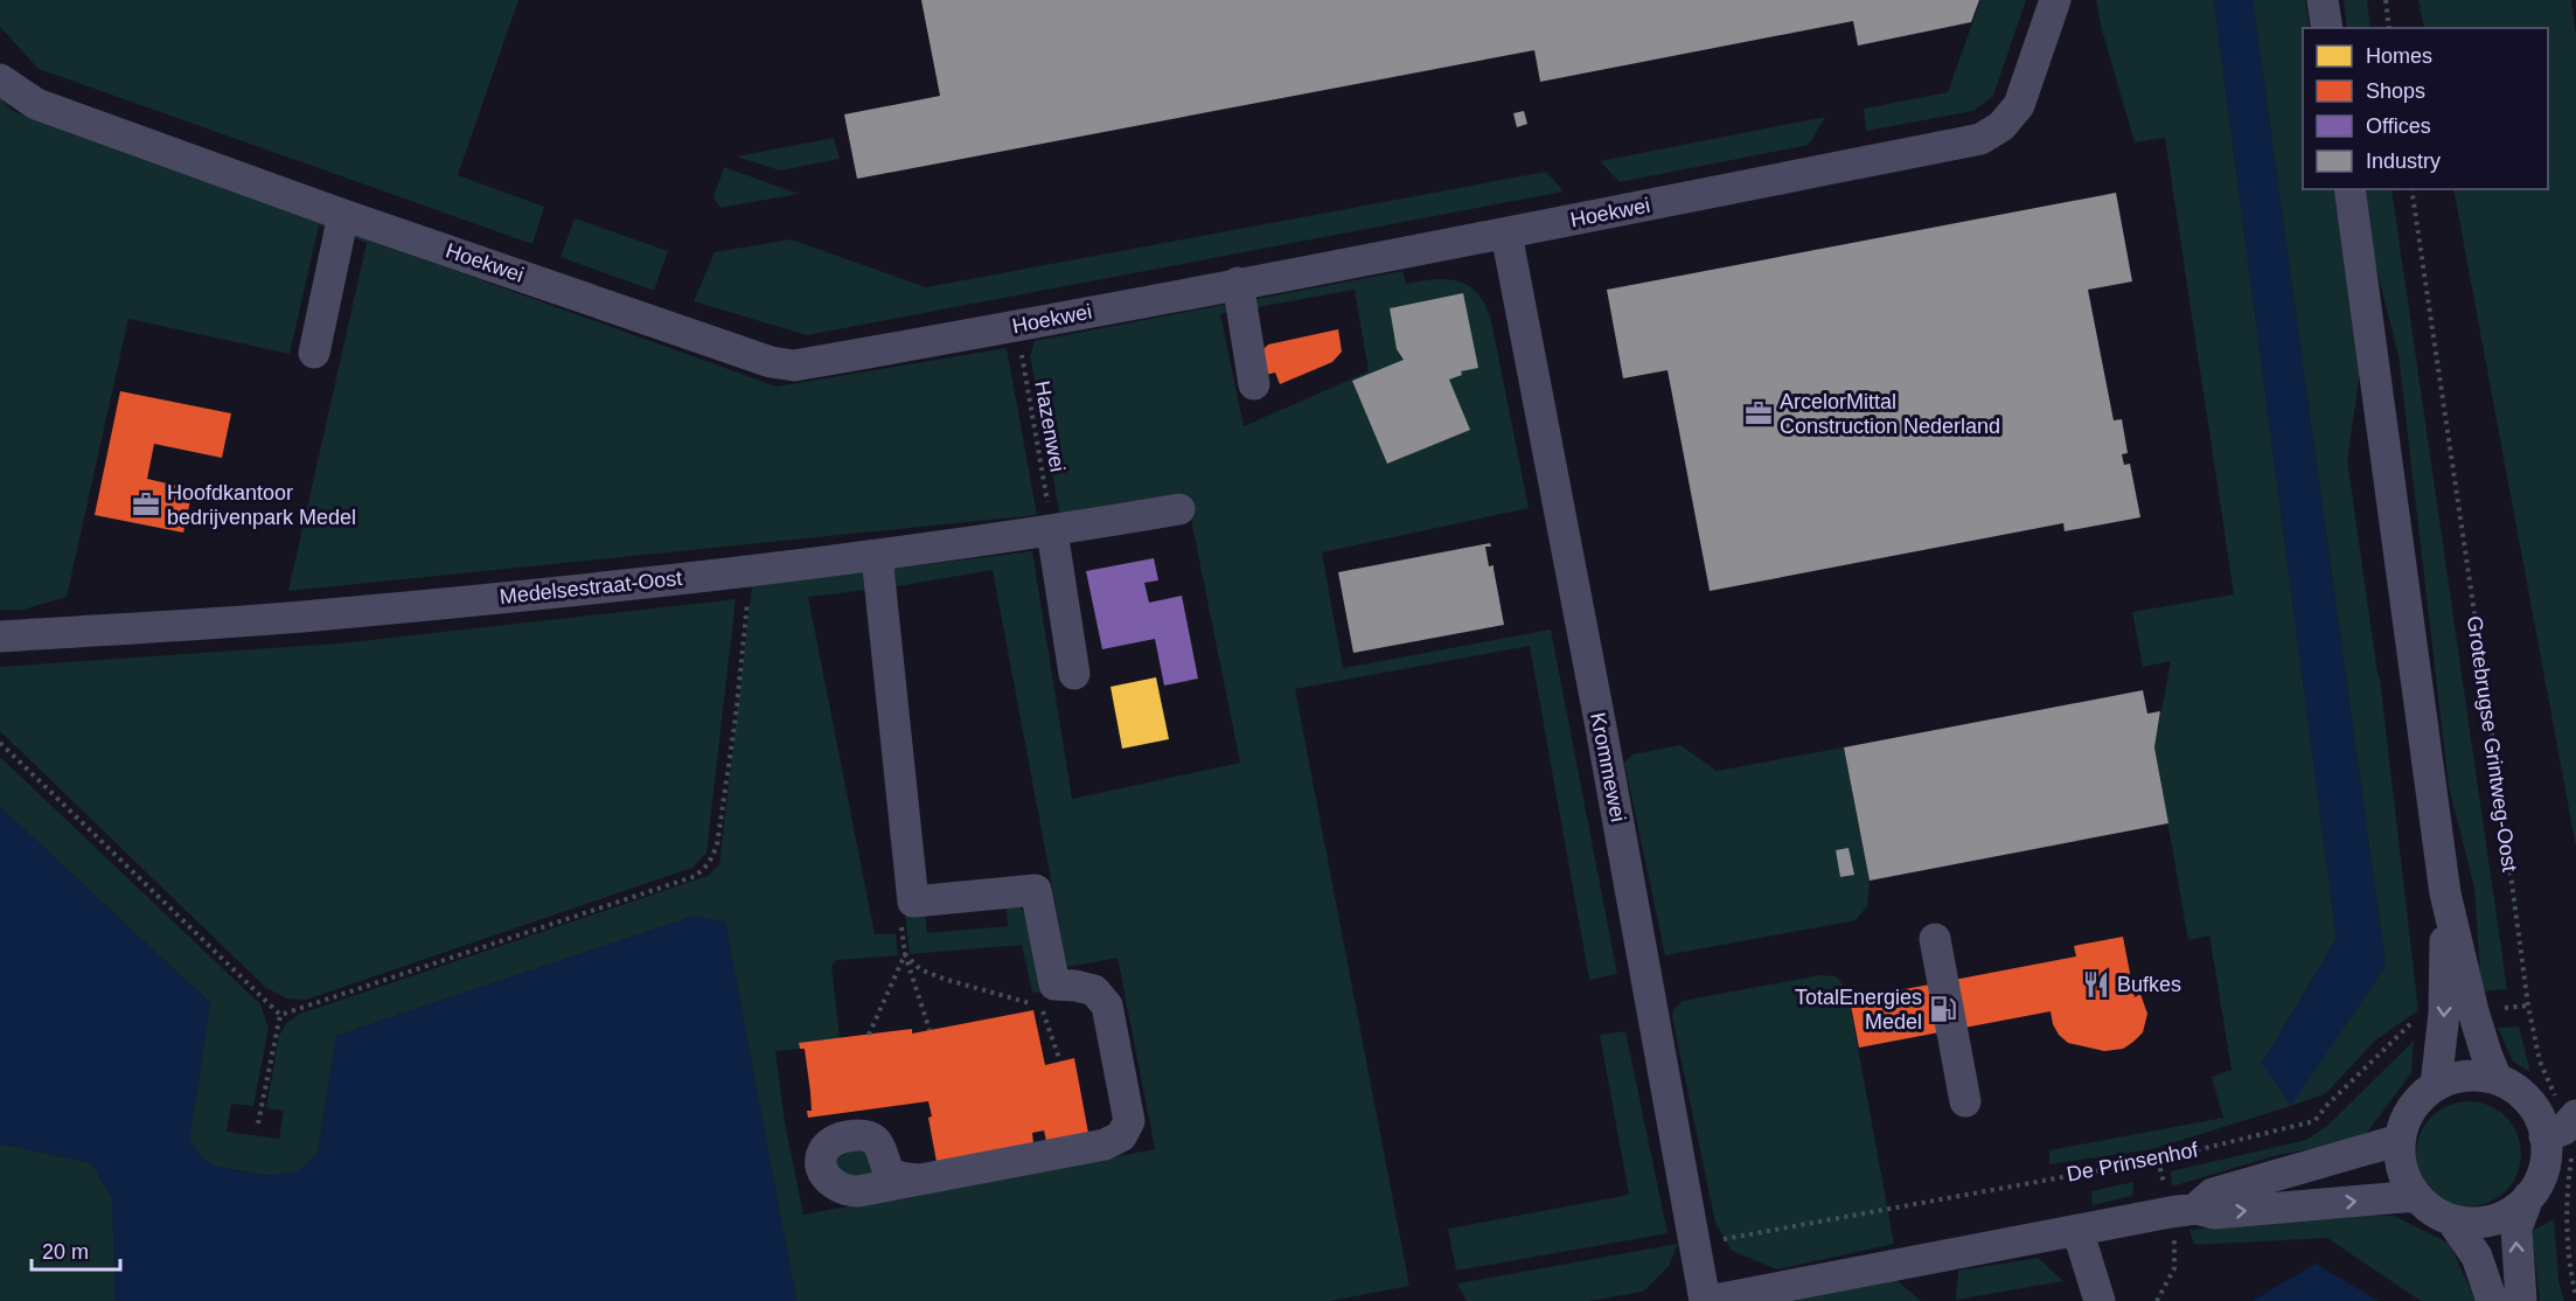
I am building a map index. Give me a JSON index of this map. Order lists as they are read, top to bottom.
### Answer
{
  "streets": {
    "street": ["Hoekwei", "Medelsestraat-Oost", "Krommewei"],
    "path": ["Hazenwei", "Grotebrugse Grintweg-Oost", "De Prinsenhof"]
  },
  "crossings": [
    ["Hoekwei", "Hazenwei"],
    ["Hoekwei", "Krommewei"],
    ["Hazenwei", "Medelsestraat-Oost"],
    ["Grotebrugse Grintweg-Oost", "De Prinsenhof"],
    ["Krommewei", "De Prinsenhof"]
  ],
  "places": {
    "office": ["ArcelorMittal Construction Nederland", "Hoofdkantoor bedrijvenpark Medel"],
    "restaurant": ["Bufkes"],
    "fuel station": ["TotalEnergies Medel"]
  },
  "legend": [
    "Homes",
    "Shops",
    "Offices",
    "Industry"
  ],
  "scale_bar": "20 m"
}
